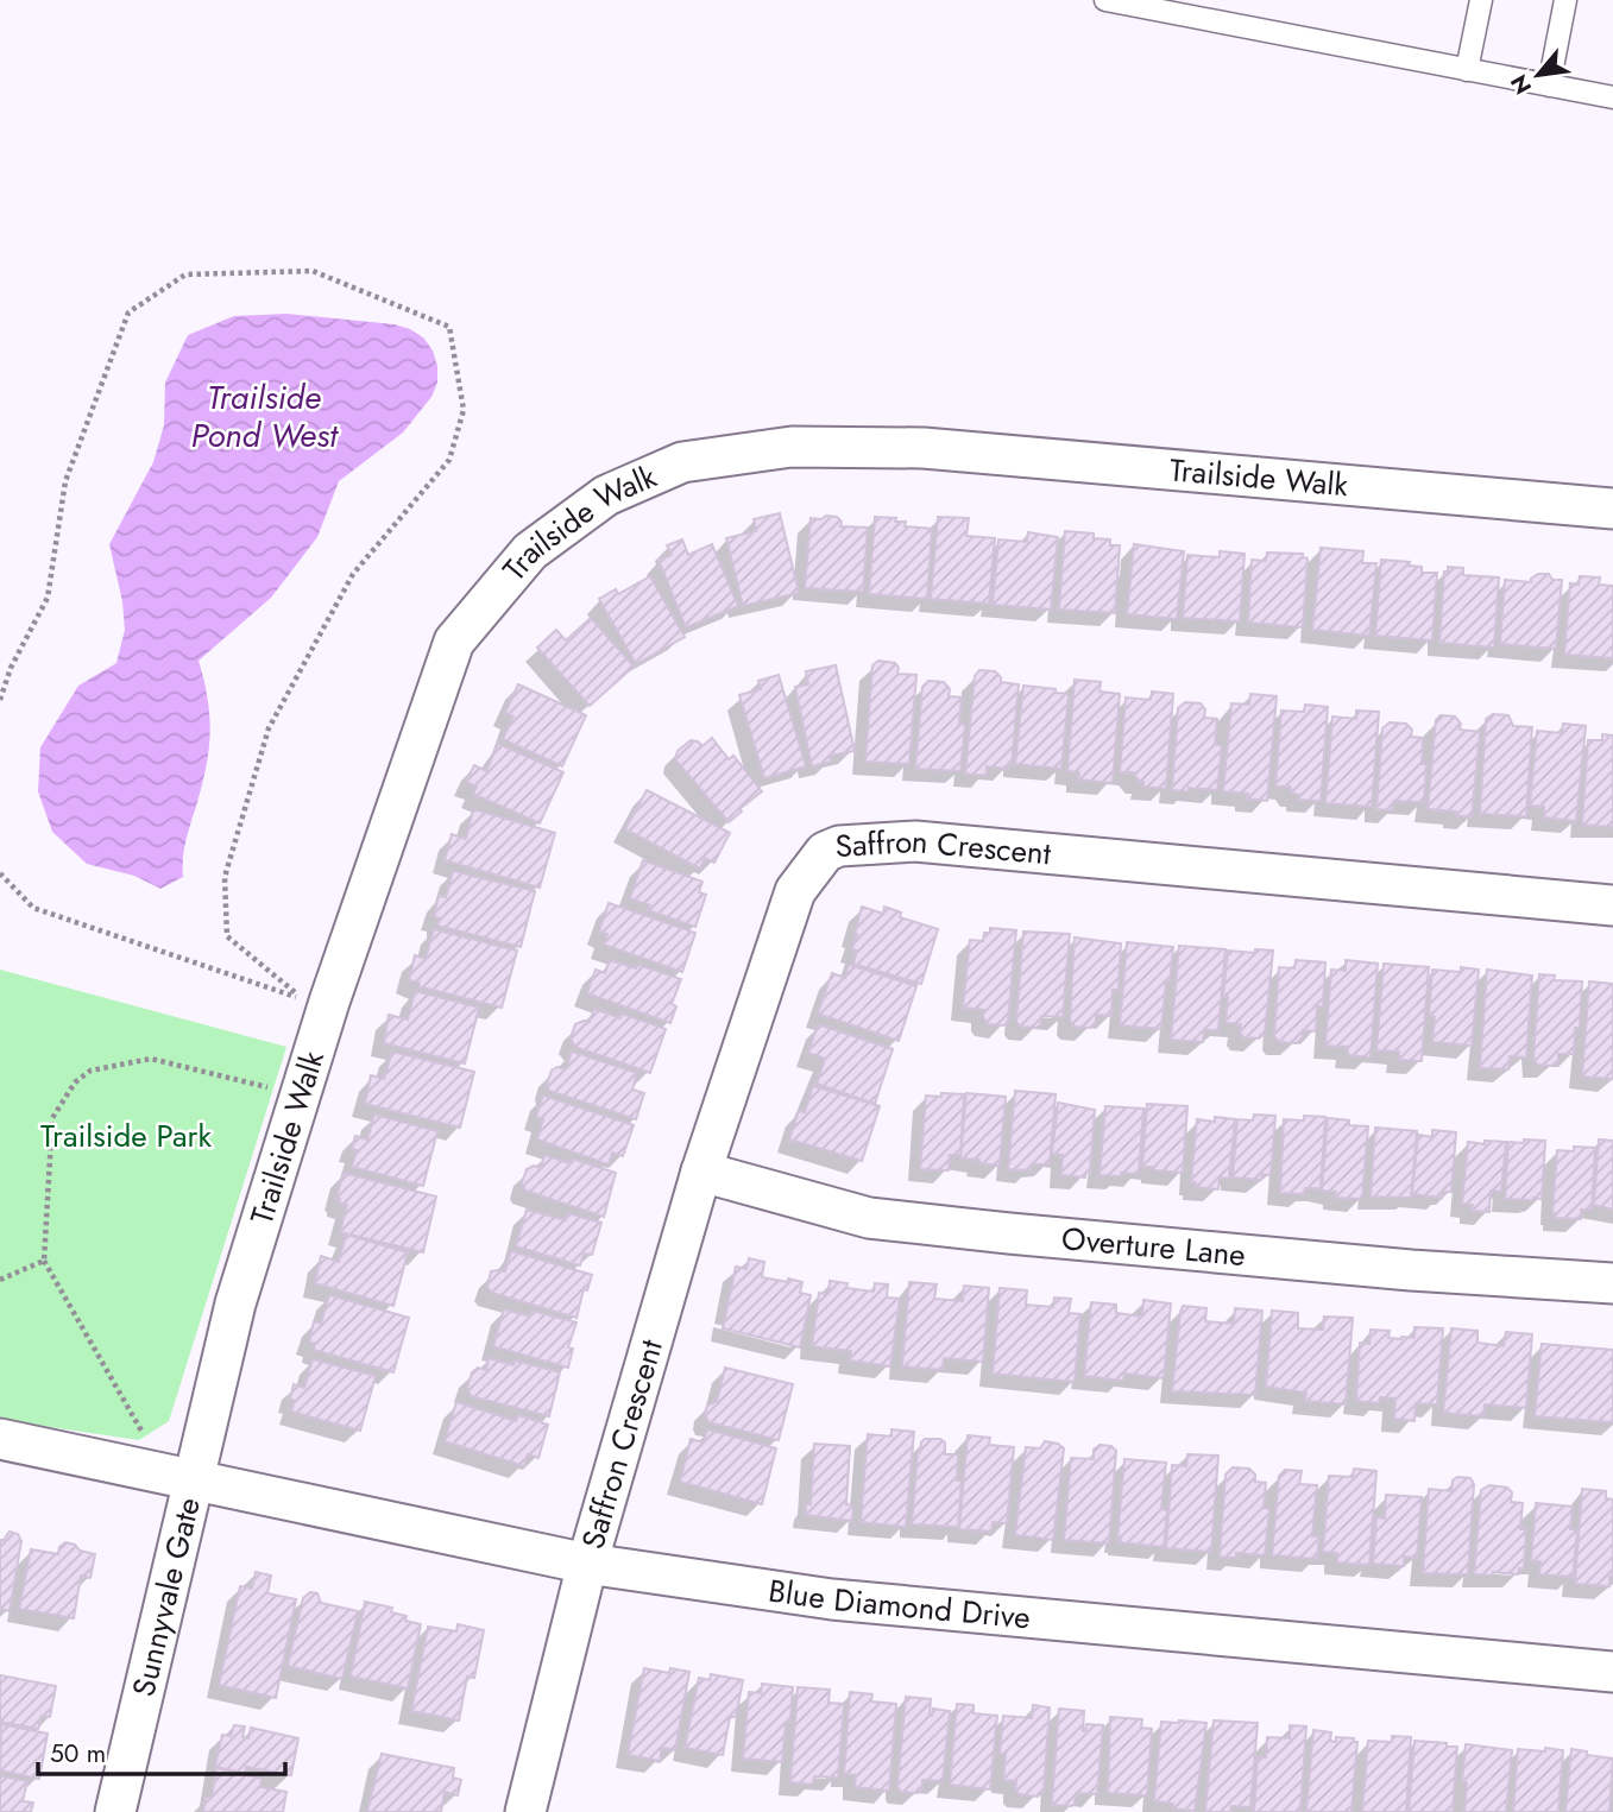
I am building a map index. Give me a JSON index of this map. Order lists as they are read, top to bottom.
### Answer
{
  "streets": {
    "street": [
      "Trailside Walk",
      "Saffron Crescent",
      "Overture Lane",
      "Sunnyvale Gate",
      "Blue Diamond Drive"
    ]
  },
  "crossings": [
    ["Trailside Walk", "Sunnyvale Gate"],
    ["Trailside Walk", "Blue Diamond Drive"],
    ["Saffron Crescent", "Overture Lane"],
    ["Saffron Crescent", "Blue Diamond Drive"],
    ["Sunnyvale Gate", "Blue Diamond Drive"]
  ],
  "water": ["Trailside Pond West"],
  "parks": ["Trailside Park"],
  "scale_bar": "50 m",
  "north": "bottom left"
}
